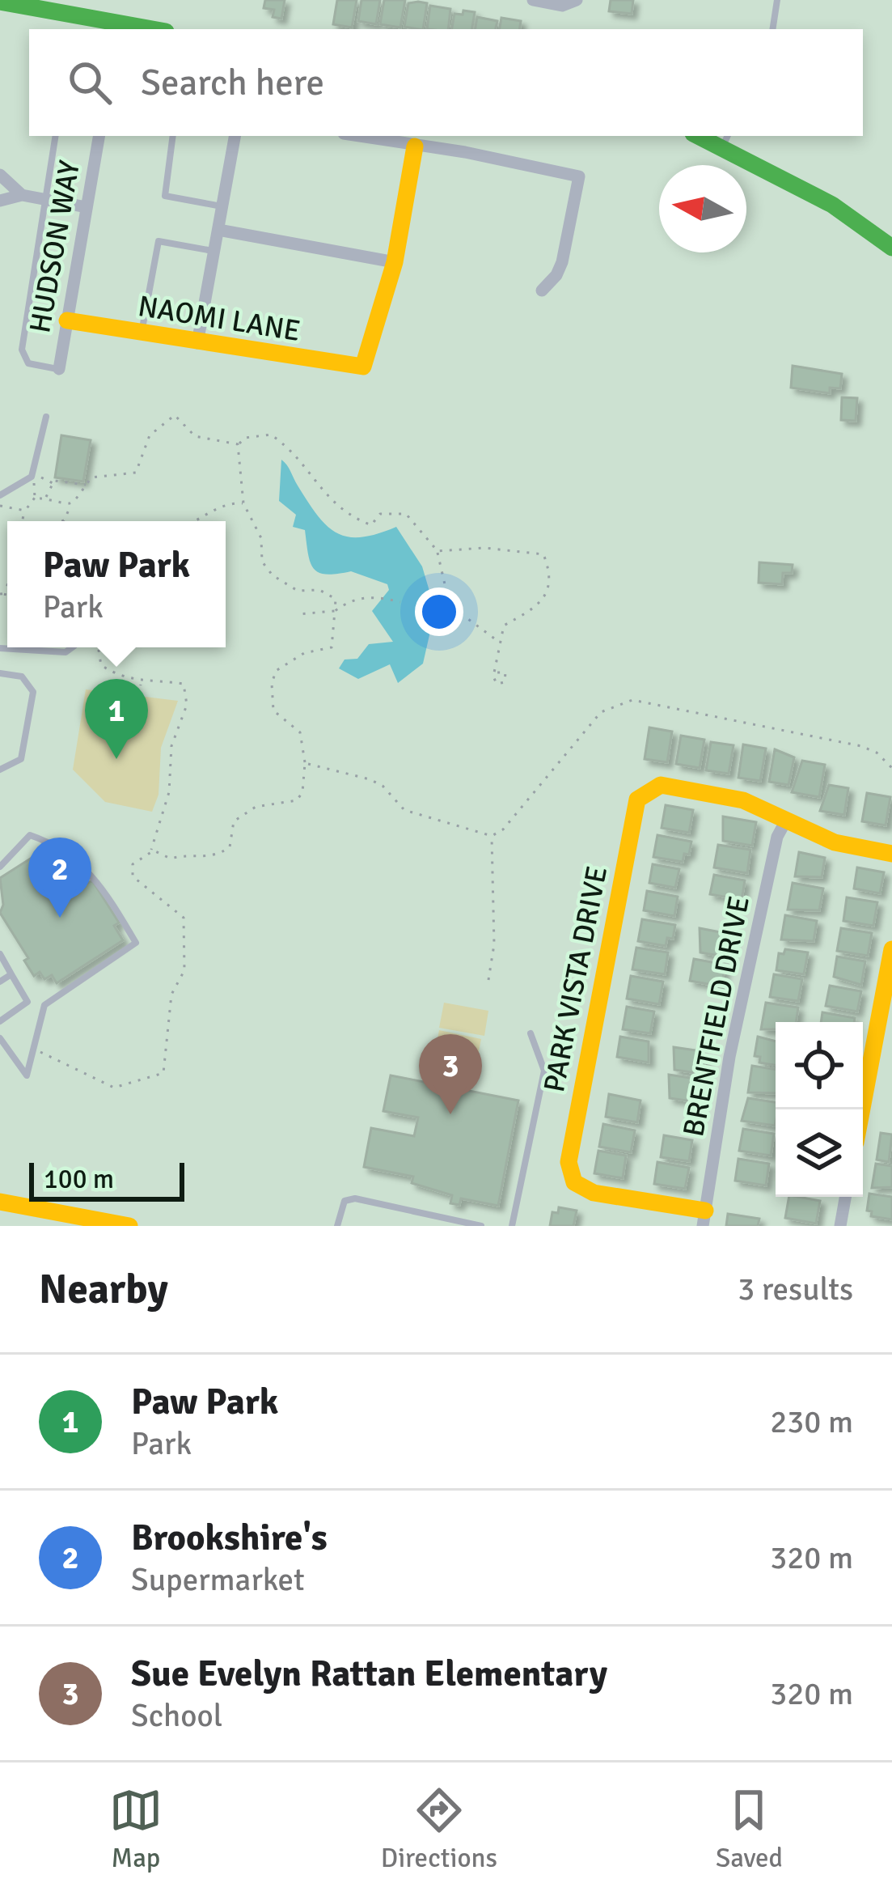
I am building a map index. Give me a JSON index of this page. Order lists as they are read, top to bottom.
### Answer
{
  "streets": {
    "street": [
      "HUDSON WAY",
      "NAOMI LANE",
      "PARK VISTA DRIVE",
      "BRENTFIELD DRIVE"
    ]
  },
  "crossings": [
    ["HUDSON WAY", "NAOMI LANE"],
    ["PARK VISTA DRIVE", "BRENTFIELD DRIVE"]
  ],
  "scale_bar": "100 m",
  "north": "left",
  "page": {
    "search": "Search here",
    "popup": ["Paw Park", "Park"],
    "pins": ["1", "2", "3"],
    "scale": "100 m",
    "heading": ["Nearby", "3 results"],
    "list": [
      {
        "mark": "1",
        "name": "Paw Park",
        "note": "Park",
        "value": "230 m"
      },
      {
        "mark": "2",
        "name": "Brookshire's",
        "note": "Supermarket",
        "value": "320 m"
      },
      {
        "mark": "3",
        "name": "Sue Evelyn Rattan Elementary",
        "note": "School",
        "value": "320 m"
      }
    ],
    "nav": ["Map", "Directions", "Saved"]
  }
}
